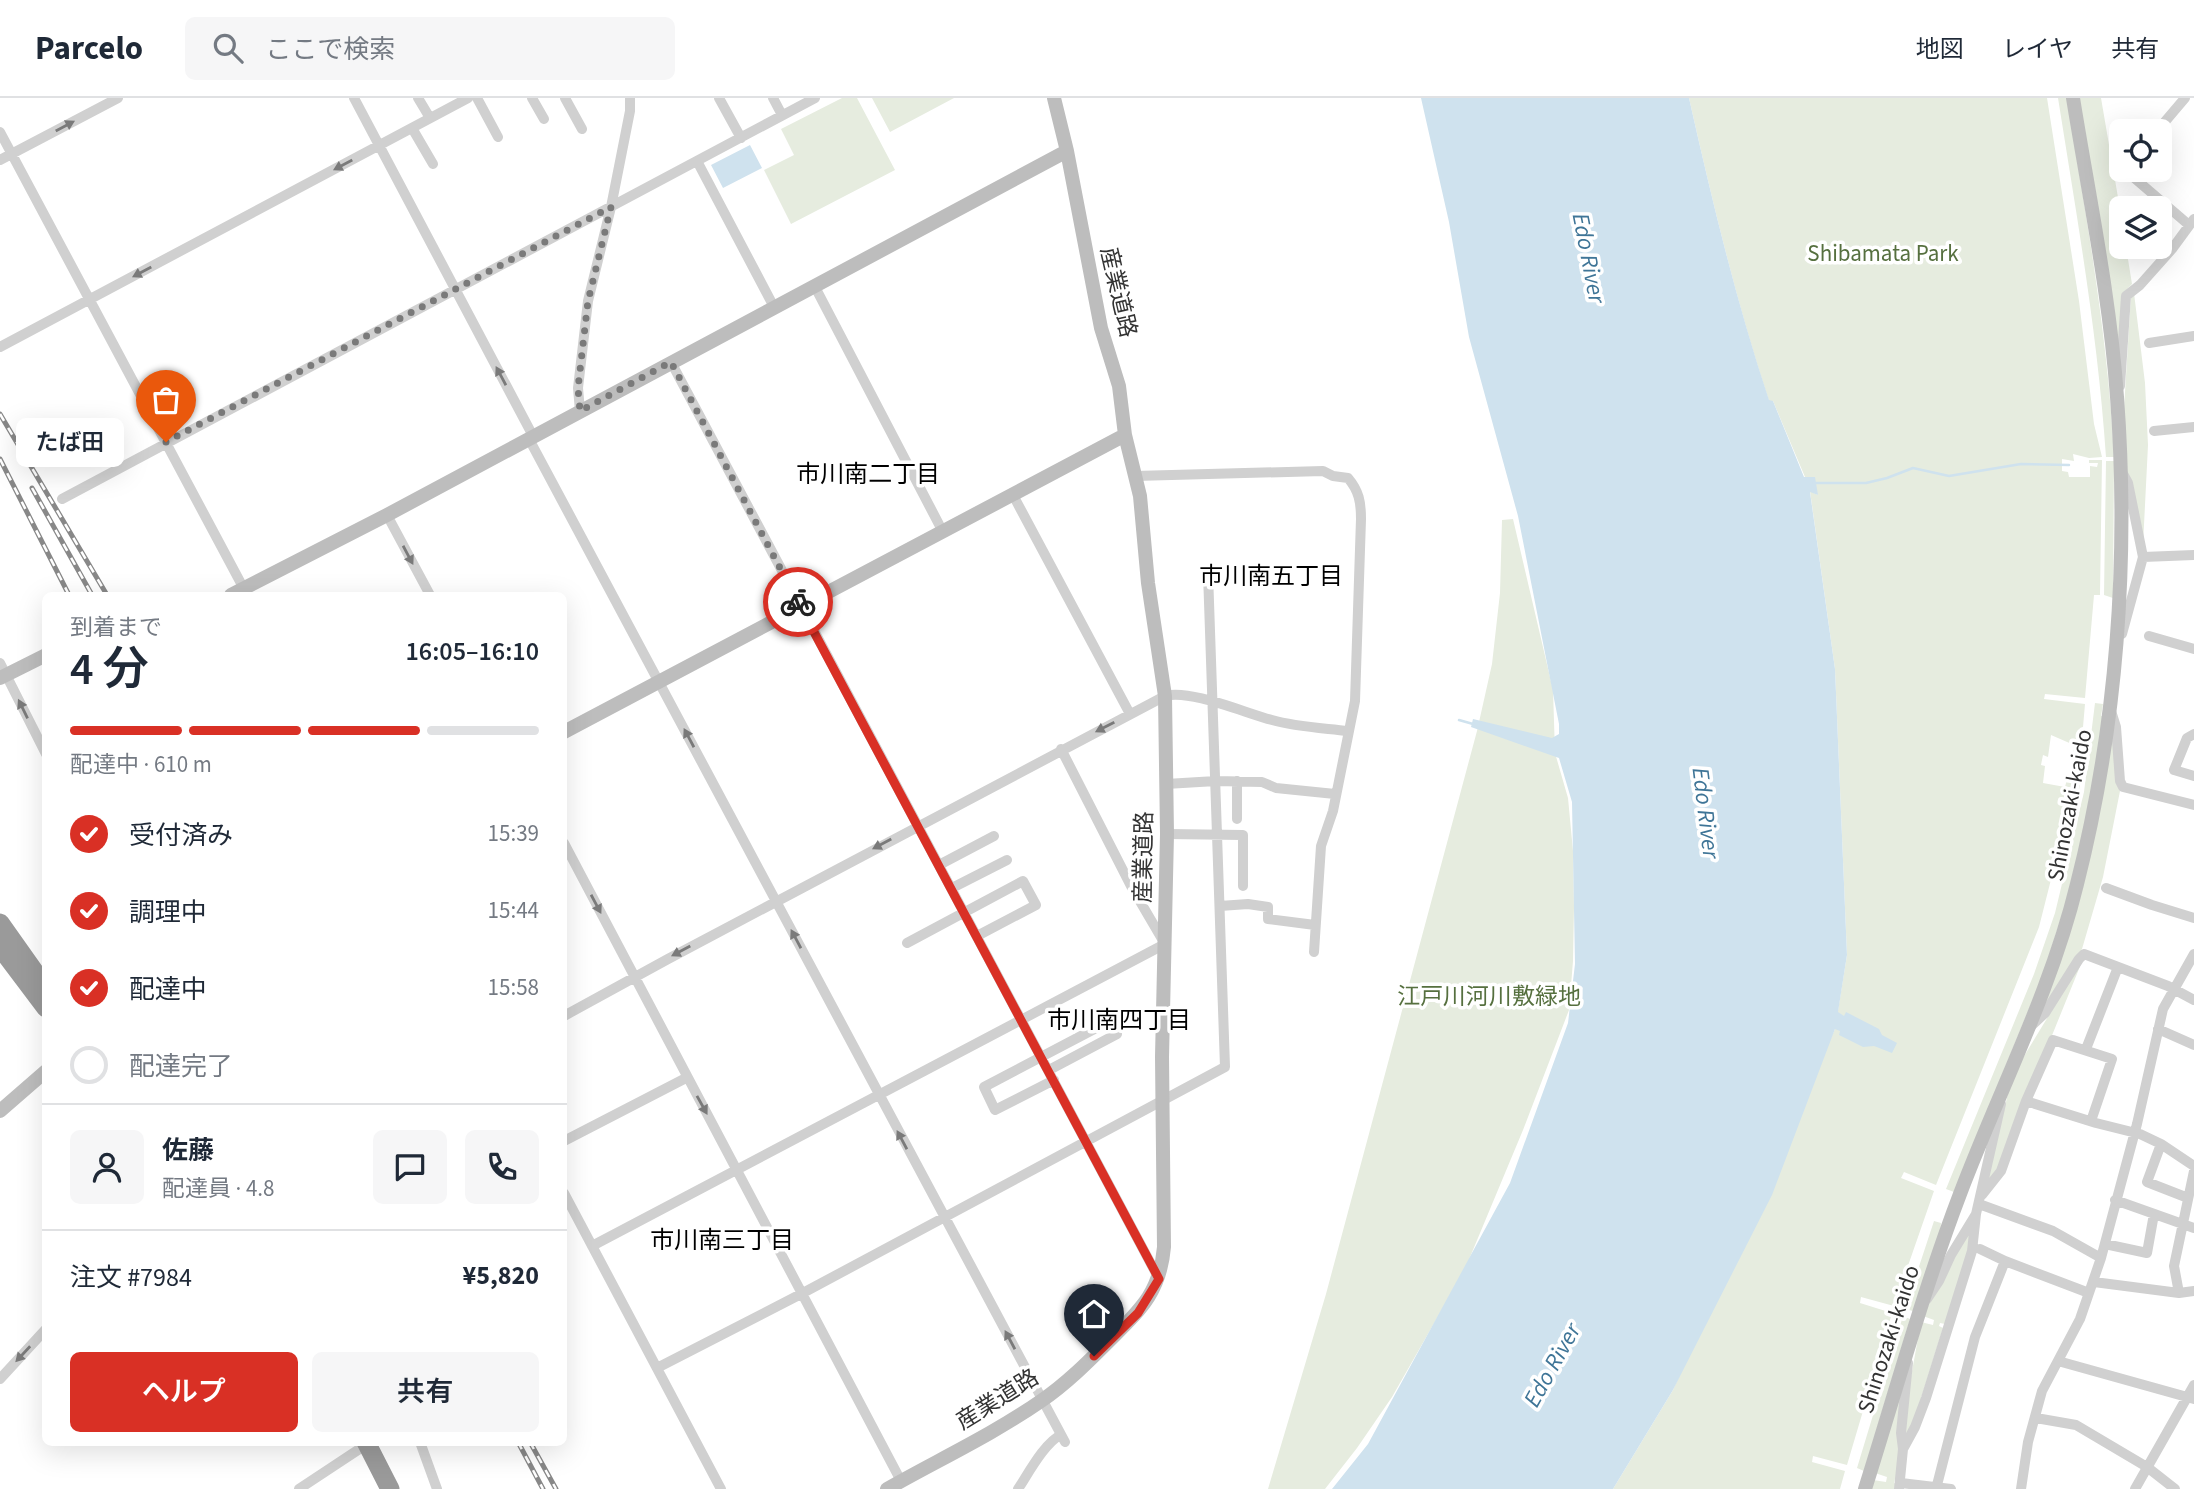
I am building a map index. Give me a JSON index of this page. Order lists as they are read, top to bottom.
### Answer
{
  "streets": {
    "main road": ["産業道路", "Shinozaki-kaido"]
  },
  "districts": [
    "市川南二丁目",
    "市川南五丁目",
    "市川南四丁目",
    "市川南三丁目"
  ],
  "water": ["Edo River"],
  "parks": ["Shibamata Park", "江戸川河川敷緑地"],
  "places": ["たば田"],
  "page": {
    "header": "Parcelo",
    "search": "ここで検索",
    "nav": ["地図", "レイヤ", "共有"],
    "bubble": "たば田",
    "heading": ["4 分", "到着まで", "16:05–16:10"],
    "panel": [
      "佐藤",
      "配達員 · 4.8",
      "注文 #7984",
      "¥5,820"
    ],
    "bar": "配達中 · 610 m",
    "list": [
      ["受付済み", "15:39"],
      ["調理中", "15:44"],
      ["配達中", "15:58"],
      "配達完了"
    ],
    "buttons": ["ヘルプ", "共有"]
  }
}
